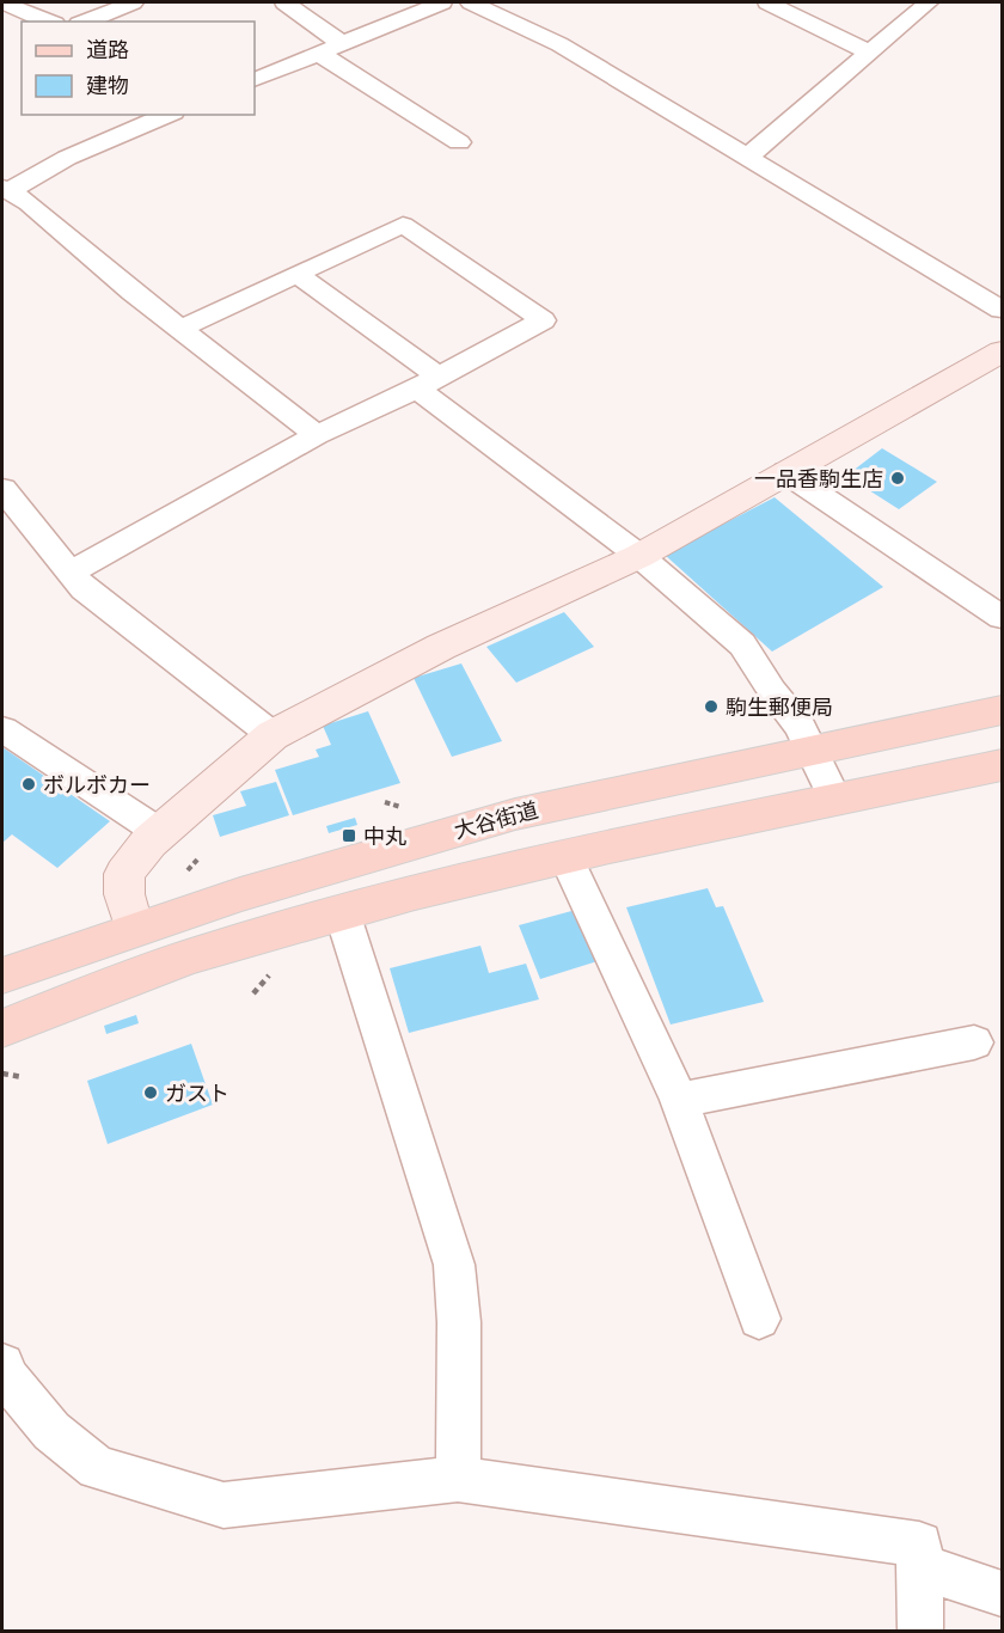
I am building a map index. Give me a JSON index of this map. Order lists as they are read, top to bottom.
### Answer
{
  "streets": {
    "main road": ["大谷街道"]
  },
  "places": {
    "other": [
      "一品香駒生店",
      "駒生郵便局",
      "ボルボカー",
      "ガスト"
    ],
    "transit": ["中丸"]
  },
  "legend": ["道路", "建物"]
}
